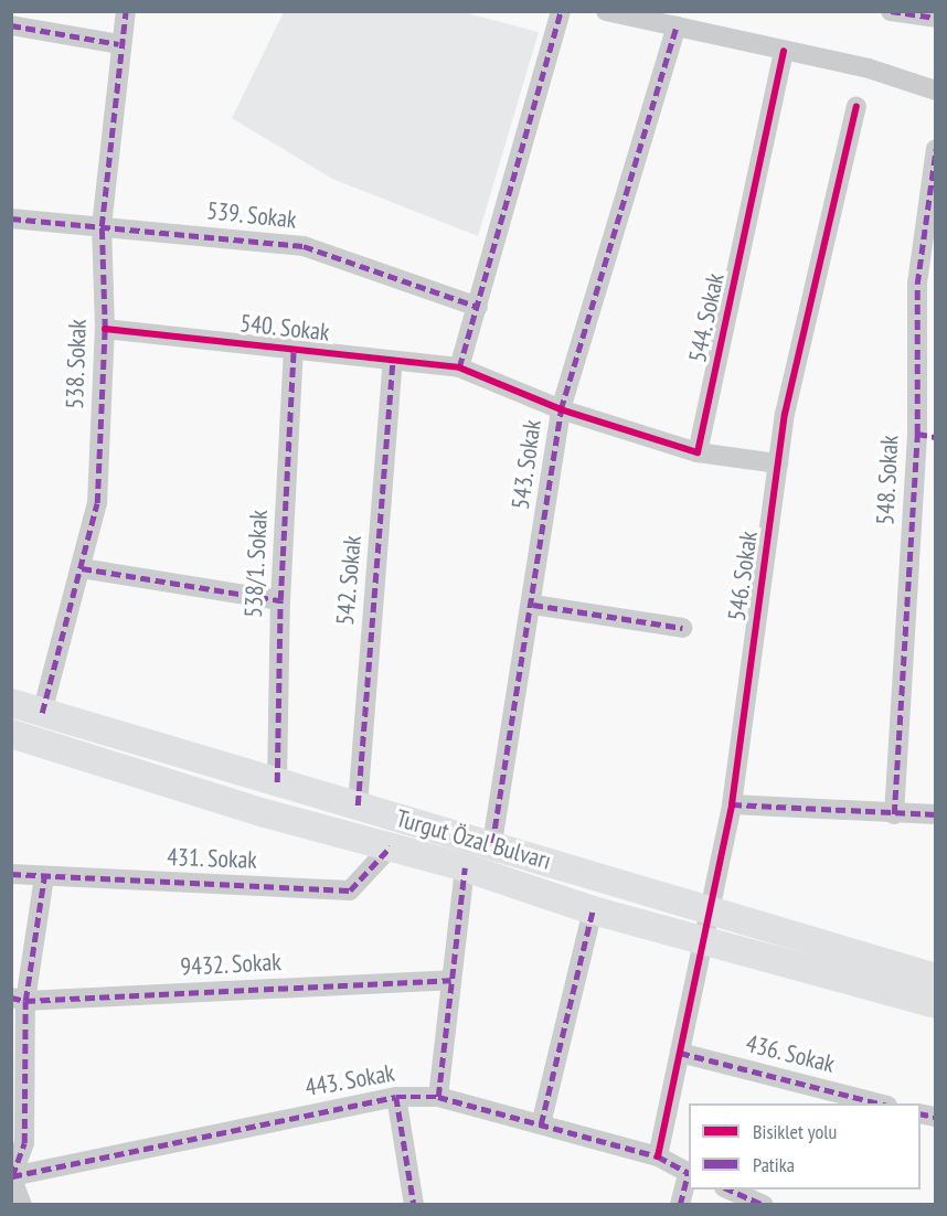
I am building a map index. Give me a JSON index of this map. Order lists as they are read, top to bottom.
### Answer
{
  "streets": {
    "street": [
      "539. Sokak",
      "544. Sokak",
      "540. Sokak",
      "538. Sokak",
      "543. Sokak",
      "548. Sokak",
      "538/1. Sokak",
      "546. Sokak",
      "542. Sokak",
      "Turgut Özal Bulvarı",
      "431. Sokak",
      "9432. Sokak",
      "436. Sokak",
      "443. Sokak"
    ]
  },
  "crossings": [
    ["539. Sokak", "538. Sokak"],
    ["540. Sokak", "538. Sokak"],
    ["540. Sokak", "543. Sokak"],
    ["540. Sokak", "538/1. Sokak"],
    ["540. Sokak", "542. Sokak"],
    ["538. Sokak", "Turgut Özal Bulvarı"],
    ["543. Sokak", "Turgut Özal Bulvarı"],
    ["538/1. Sokak", "Turgut Özal Bulvarı"],
    ["546. Sokak", "Turgut Özal Bulvarı"],
    ["546. Sokak", "436. Sokak"],
    ["546. Sokak", "443. Sokak"],
    ["542. Sokak", "Turgut Özal Bulvarı"],
    ["Turgut Özal Bulvarı", "431. Sokak"]
  ],
  "legend": ["Bisiklet yolu", "Patika"]
}
